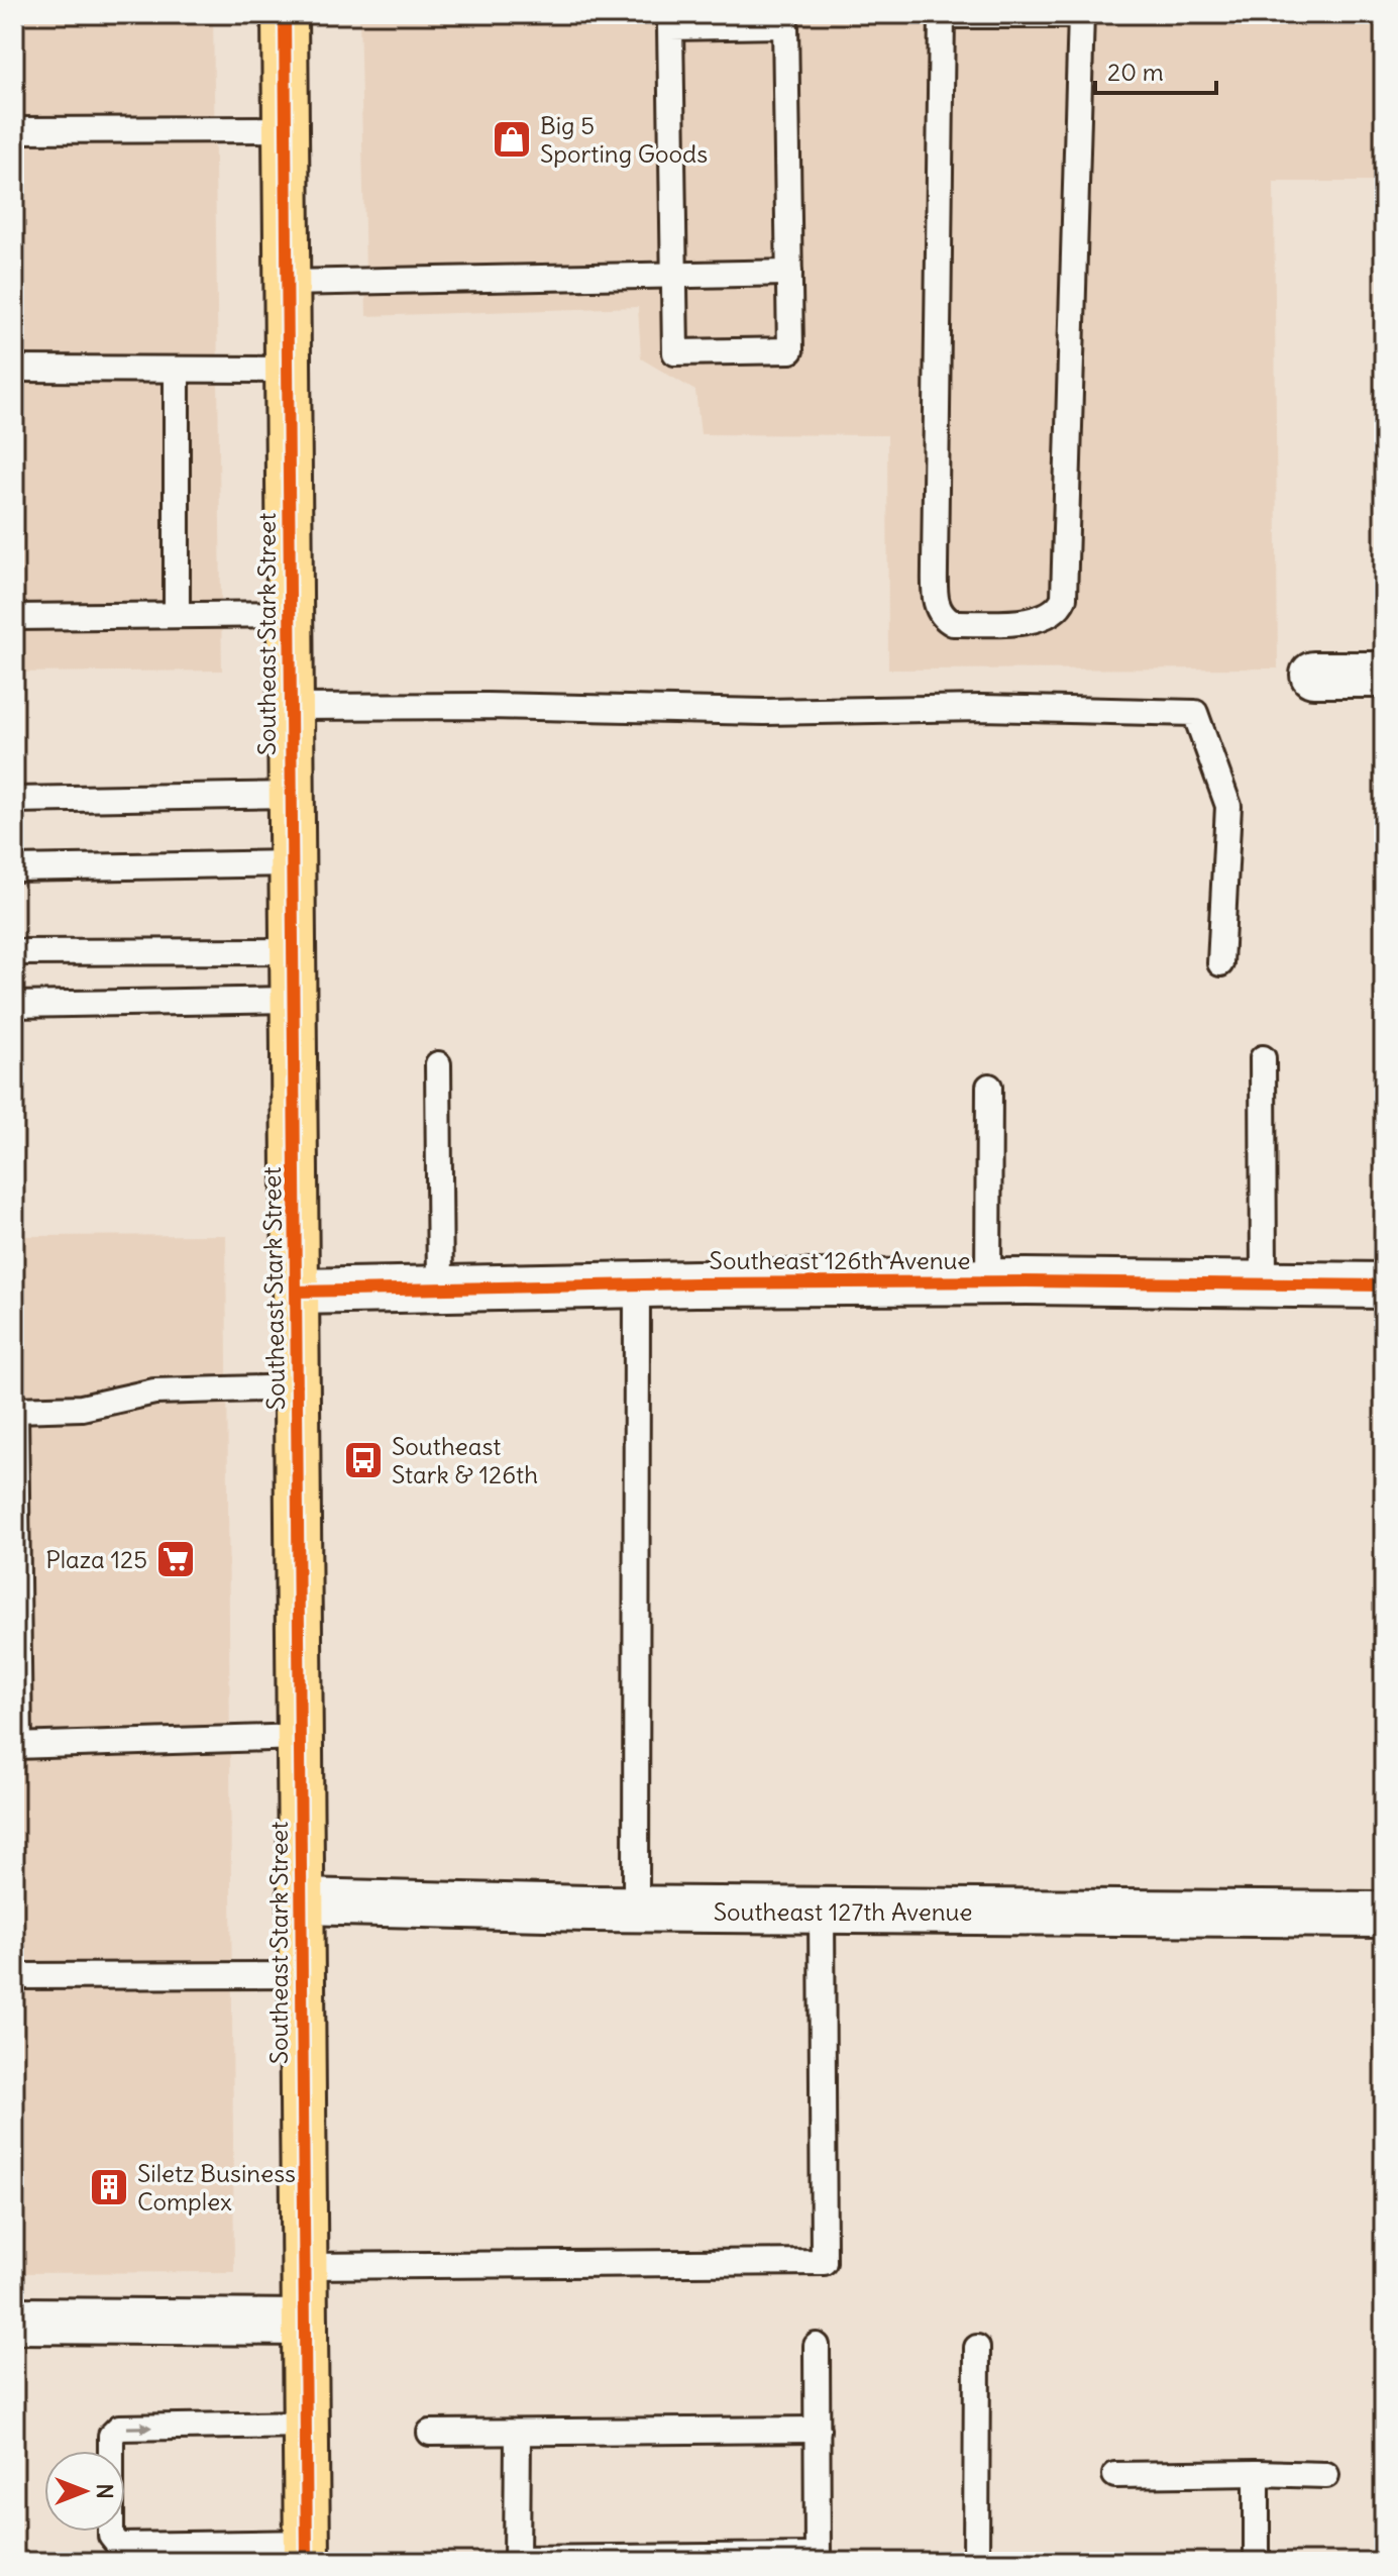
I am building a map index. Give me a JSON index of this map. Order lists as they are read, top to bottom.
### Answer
{
  "streets": {
    "main road": ["Southeast Stark Street"],
    "street": ["Southeast 126th Avenue", "Southeast 127th Avenue"]
  },
  "crossings": [
    ["Southeast Stark Street", "Southeast 126th Avenue"],
    ["Southeast Stark Street", "Southeast 127th Avenue"]
  ],
  "places": {
    "shop": ["Big 5 Sporting Goods"],
    "bus stop": ["Southeast Stark & 126th"],
    "supermarket": ["Plaza 125"],
    "building": ["Siletz Business Complex"]
  },
  "scale_bar": "20 m",
  "north": "right"
}
